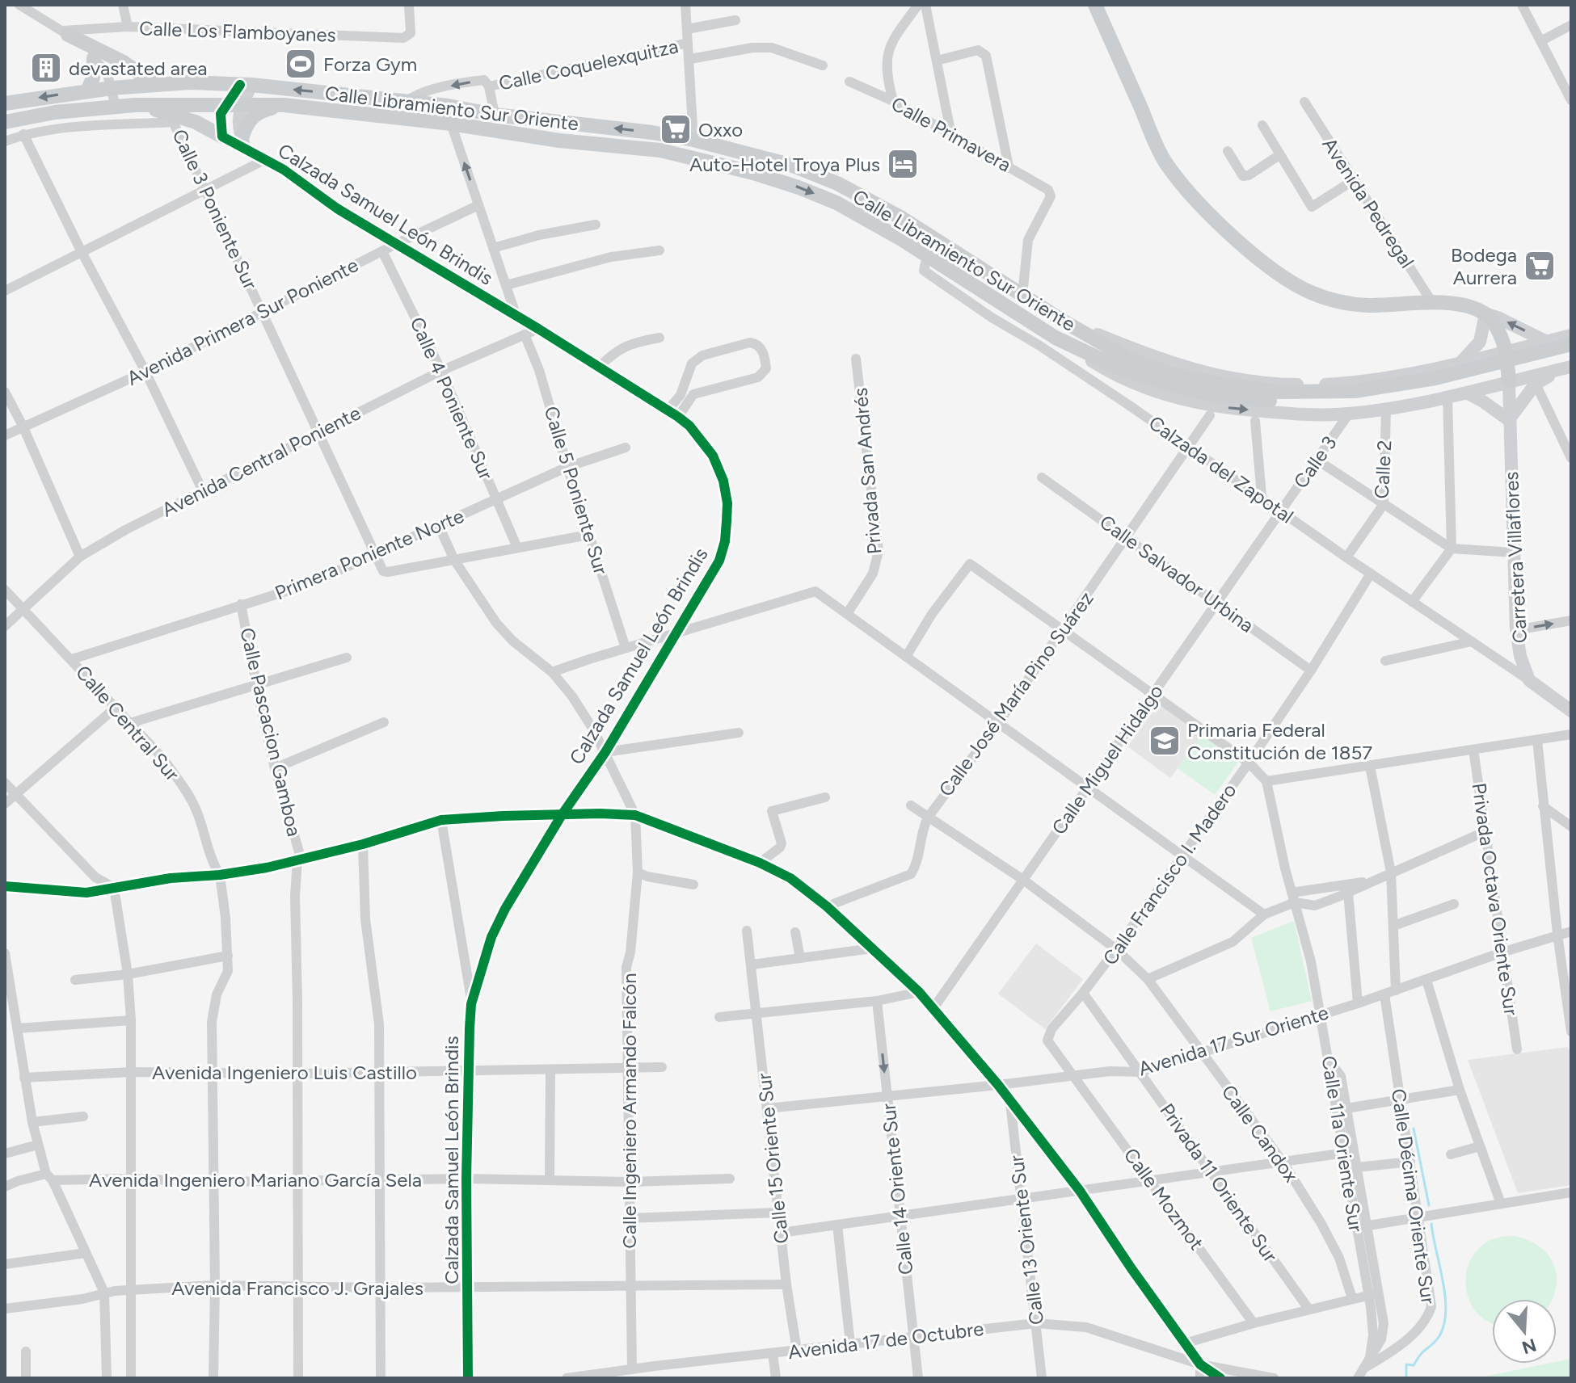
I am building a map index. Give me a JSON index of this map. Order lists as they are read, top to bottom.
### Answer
{
  "streets": {
    "main road": ["Calle Libramiento Sur Oriente"],
    "street": [
      "Calle Los Flamboyanes",
      "Calle Coquelexquitza",
      "Calle Primavera",
      "Avenida Pedregal",
      "Calle 3 Poniente Sur",
      "Calzada Samuel León Brindis",
      "Avenida Primera Sur Poniente",
      "Calle 4 Poniente Sur",
      "Avenida Central Poniente",
      "Calle 3",
      "Calzada del Zapotal",
      "Calle 2",
      "Privada San Andrés",
      "Calle 5 Poniente Sur",
      "Primera Poniente Norte",
      "Carretera Villaflores",
      "Calle Salvador Urbina",
      "Calle José María Pino Suárez",
      "Calle Central Sur",
      "Calle Pascacion Gamboa",
      "Calle Miguel Hidalgo",
      "Calle Francisco I. Madero",
      "Privada Octava Oriente Sur",
      "Avenida 17 Sur Oriente",
      "Avenida Ingeniero Luis Castillo",
      "Calle Ingeniero Armando Falcón",
      "Calle Candox",
      "Calle 11a Oriente Sur",
      "Calle 15 Oriente Sur",
      "Avenida Ingeniero Mariano García Sela",
      "Privada 11 Oriente Sur",
      "Calle 14 Oriente Sur",
      "Calle Décima Oriente Sur",
      "Calle Mozmot",
      "Calle 13 Oriente Sur",
      "Avenida Francisco J. Grajales",
      "Avenida 17 de Octubre"
    ]
  },
  "crossings": [
    ["Calle Coquelexquitza", "Calle Libramiento Sur Oriente"],
    ["Calle Libramiento Sur Oriente", "Calle Primavera"],
    ["Calle Libramiento Sur Oriente", "Calzada del Zapotal"],
    ["Calle 3 Poniente Sur", "Avenida Primera Sur Poniente"],
    ["Calle 3 Poniente Sur", "Avenida Central Poniente"],
    ["Calle 3 Poniente Sur", "Primera Poniente Norte"],
    ["Calzada Samuel León Brindis", "Avenida Primera Sur Poniente"],
    ["Calzada Samuel León Brindis", "Avenida Central Poniente"],
    ["Calzada Samuel León Brindis", "Avenida Ingeniero Luis Castillo"],
    ["Calzada Samuel León Brindis", "Avenida Ingeniero Mariano García Sela"],
    ["Calzada Samuel León Brindis", "Avenida Francisco J. Grajales"],
    ["Avenida Primera Sur Poniente", "Calle 4 Poniente Sur"],
    ["Calle 4 Poniente Sur", "Avenida Central Poniente"],
    ["Calle 4 Poniente Sur", "Primera Poniente Norte"],
    ["Avenida Central Poniente", "Calle 5 Poniente Sur"],
    ["Avenida Central Poniente", "Calle Central Sur"],
    ["Calle 3", "Calzada del Zapotal"],
    ["Calle 3", "Calle Miguel Hidalgo"],
    ["Calzada del Zapotal", "Calle 2"],
    ["Calzada del Zapotal", "Carretera Villaflores"],
    ["Calzada del Zapotal", "Calle José María Pino Suárez"],
    ["Calzada del Zapotal", "Calle Miguel Hidalgo"],
    ["Calzada del Zapotal", "Calle Francisco I. Madero"],
    ["Calle 5 Poniente Sur", "Primera Poniente Norte"],
    ["Primera Poniente Norte", "Calle Central Sur"],
    ["Primera Poniente Norte", "Calle Pascacion Gamboa"],
    ["Calle Salvador Urbina", "Calle José María Pino Suárez"],
    ["Calle Salvador Urbina", "Calle Miguel Hidalgo"],
    ["Calle Salvador Urbina", "Calle Francisco I. Madero"],
    ["Calle José María Pino Suárez", "Calle Candox"],
    ["Calle Central Sur", "Avenida Ingeniero Luis Castillo"],
    ["Calle Central Sur", "Avenida Ingeniero Mariano García Sela"],
    ["Calle Central Sur", "Avenida Francisco J. Grajales"],
    ["Calle Pascacion Gamboa", "Avenida Ingeniero Luis Castillo"],
    ["Calle Pascacion Gamboa", "Avenida Ingeniero Mariano García Sela"],
    ["Calle Pascacion Gamboa", "Avenida Francisco J. Grajales"],
    ["Calle Miguel Hidalgo", "Calle Candox"],
    ["Calle Francisco I. Madero", "Calle Candox"],
    ["Calle Francisco I. Madero", "Privada 11 Oriente Sur"],
    ["Calle Francisco I. Madero", "Calle Mozmot"],
    ["Privada Octava Oriente Sur", "Avenida 17 Sur Oriente"],
    ["Avenida 17 Sur Oriente", "Calle Candox"],
    ["Avenida 17 Sur Oriente", "Calle 11a Oriente Sur"],
    ["Avenida 17 Sur Oriente", "Calle 15 Oriente Sur"],
    ["Avenida 17 Sur Oriente", "Privada 11 Oriente Sur"],
    ["Avenida 17 Sur Oriente", "Calle 14 Oriente Sur"],
    ["Avenida 17 Sur Oriente", "Calle Décima Oriente Sur"],
    ["Avenida 17 Sur Oriente", "Calle Mozmot"],
    ["Avenida Ingeniero Luis Castillo", "Calle Ingeniero Armando Falcón"],
    ["Calle Ingeniero Armando Falcón", "Avenida Ingeniero Mariano García Sela"],
    ["Calle Ingeniero Armando Falcón", "Avenida Francisco J. Grajales"],
    ["Calle Ingeniero Armando Falcón", "Avenida 17 de Octubre"],
    ["Calle 11a Oriente Sur", "Calle Décima Oriente Sur"],
    ["Calle 15 Oriente Sur", "Avenida Francisco J. Grajales"],
    ["Calle 15 Oriente Sur", "Avenida 17 de Octubre"],
    ["Calle 14 Oriente Sur", "Avenida 17 de Octubre"],
    ["Calle 13 Oriente Sur", "Avenida 17 de Octubre"]
  ],
  "places": {
    "sports": ["Forza Gym"],
    "building": ["devastated area"],
    "supermarket": ["Oxxo", "Bodega Aurrera"],
    "hotel": ["Auto-Hotel Troya Plus"],
    "school or university": ["Primaria Federal Constitución de 1857"]
  },
  "north": "bottom"
}
